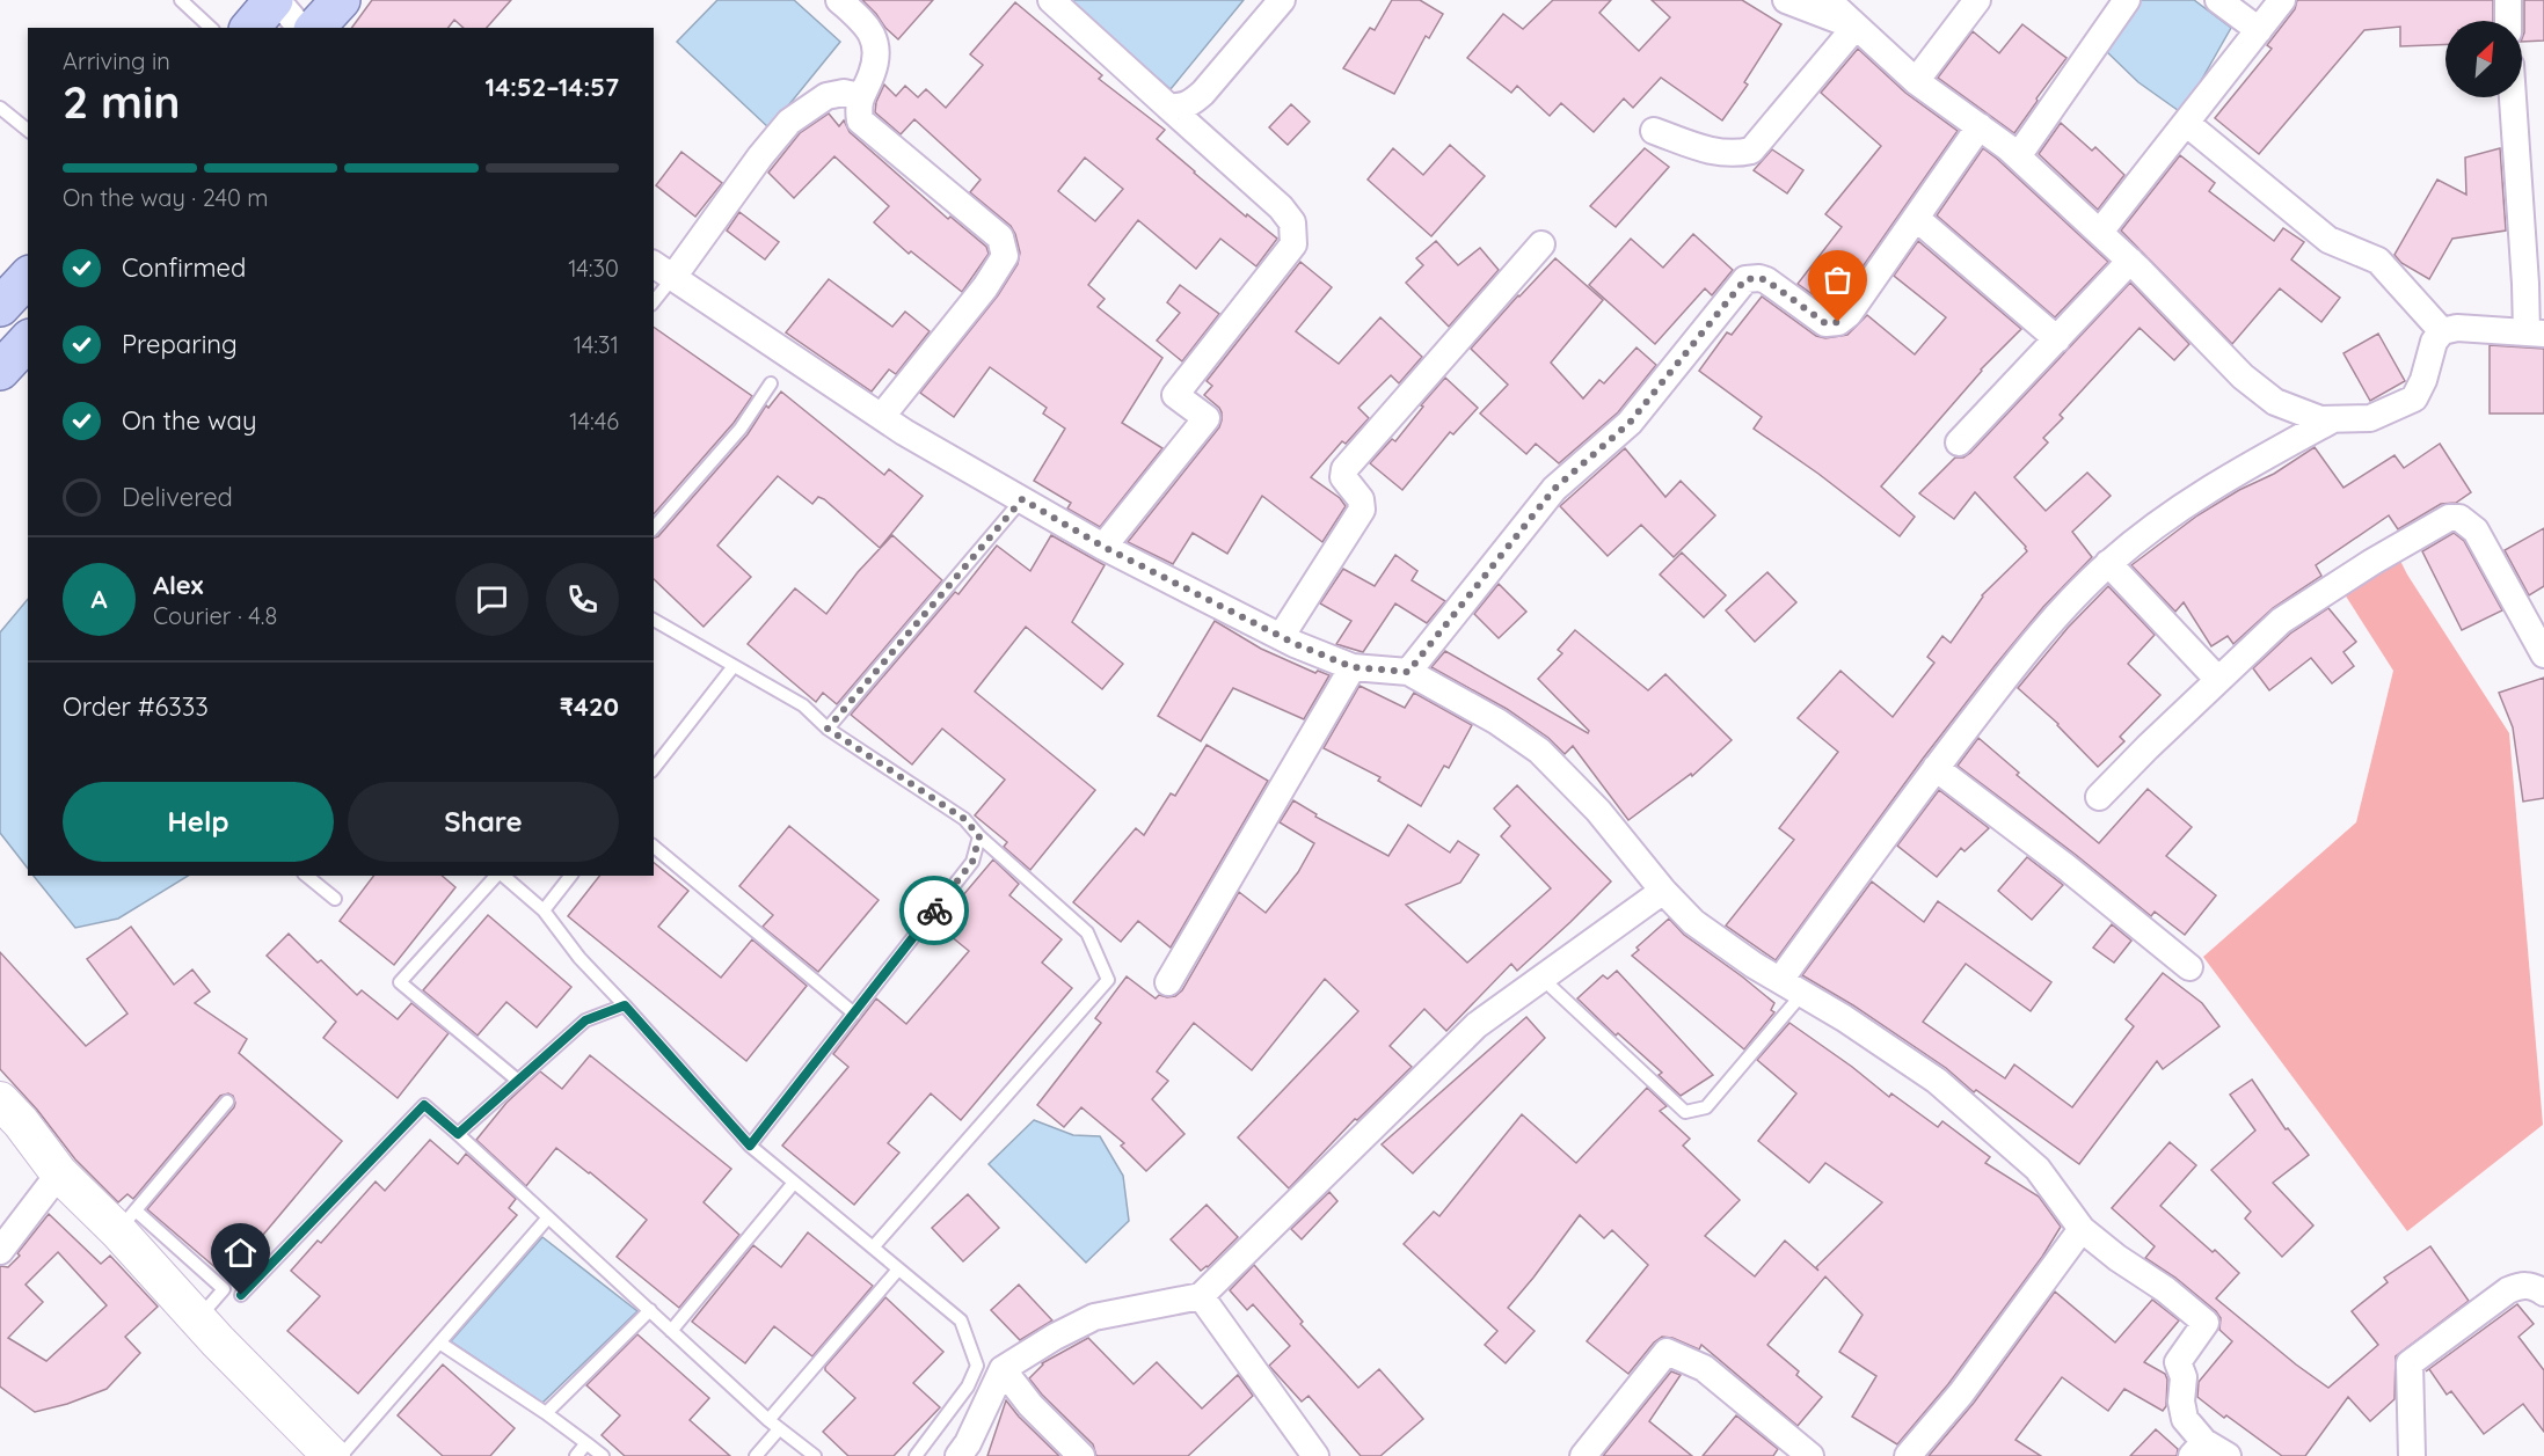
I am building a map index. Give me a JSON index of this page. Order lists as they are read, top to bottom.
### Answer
{
  "north": "top right",
  "page": {
    "heading": ["2 min", "Arriving in", "14:52–14:57"],
    "panel": [
      "Alex",
      "Courier · 4.8",
      "Order #6333",
      "₹420"
    ],
    "bar": "On the way · 240 m",
    "list": [
      ["Confirmed", "14:30"],
      ["Preparing", "14:31"],
      ["On the way", "14:46"],
      "Delivered"
    ],
    "round": "A",
    "buttons": ["Help", "Share"]
  }
}
